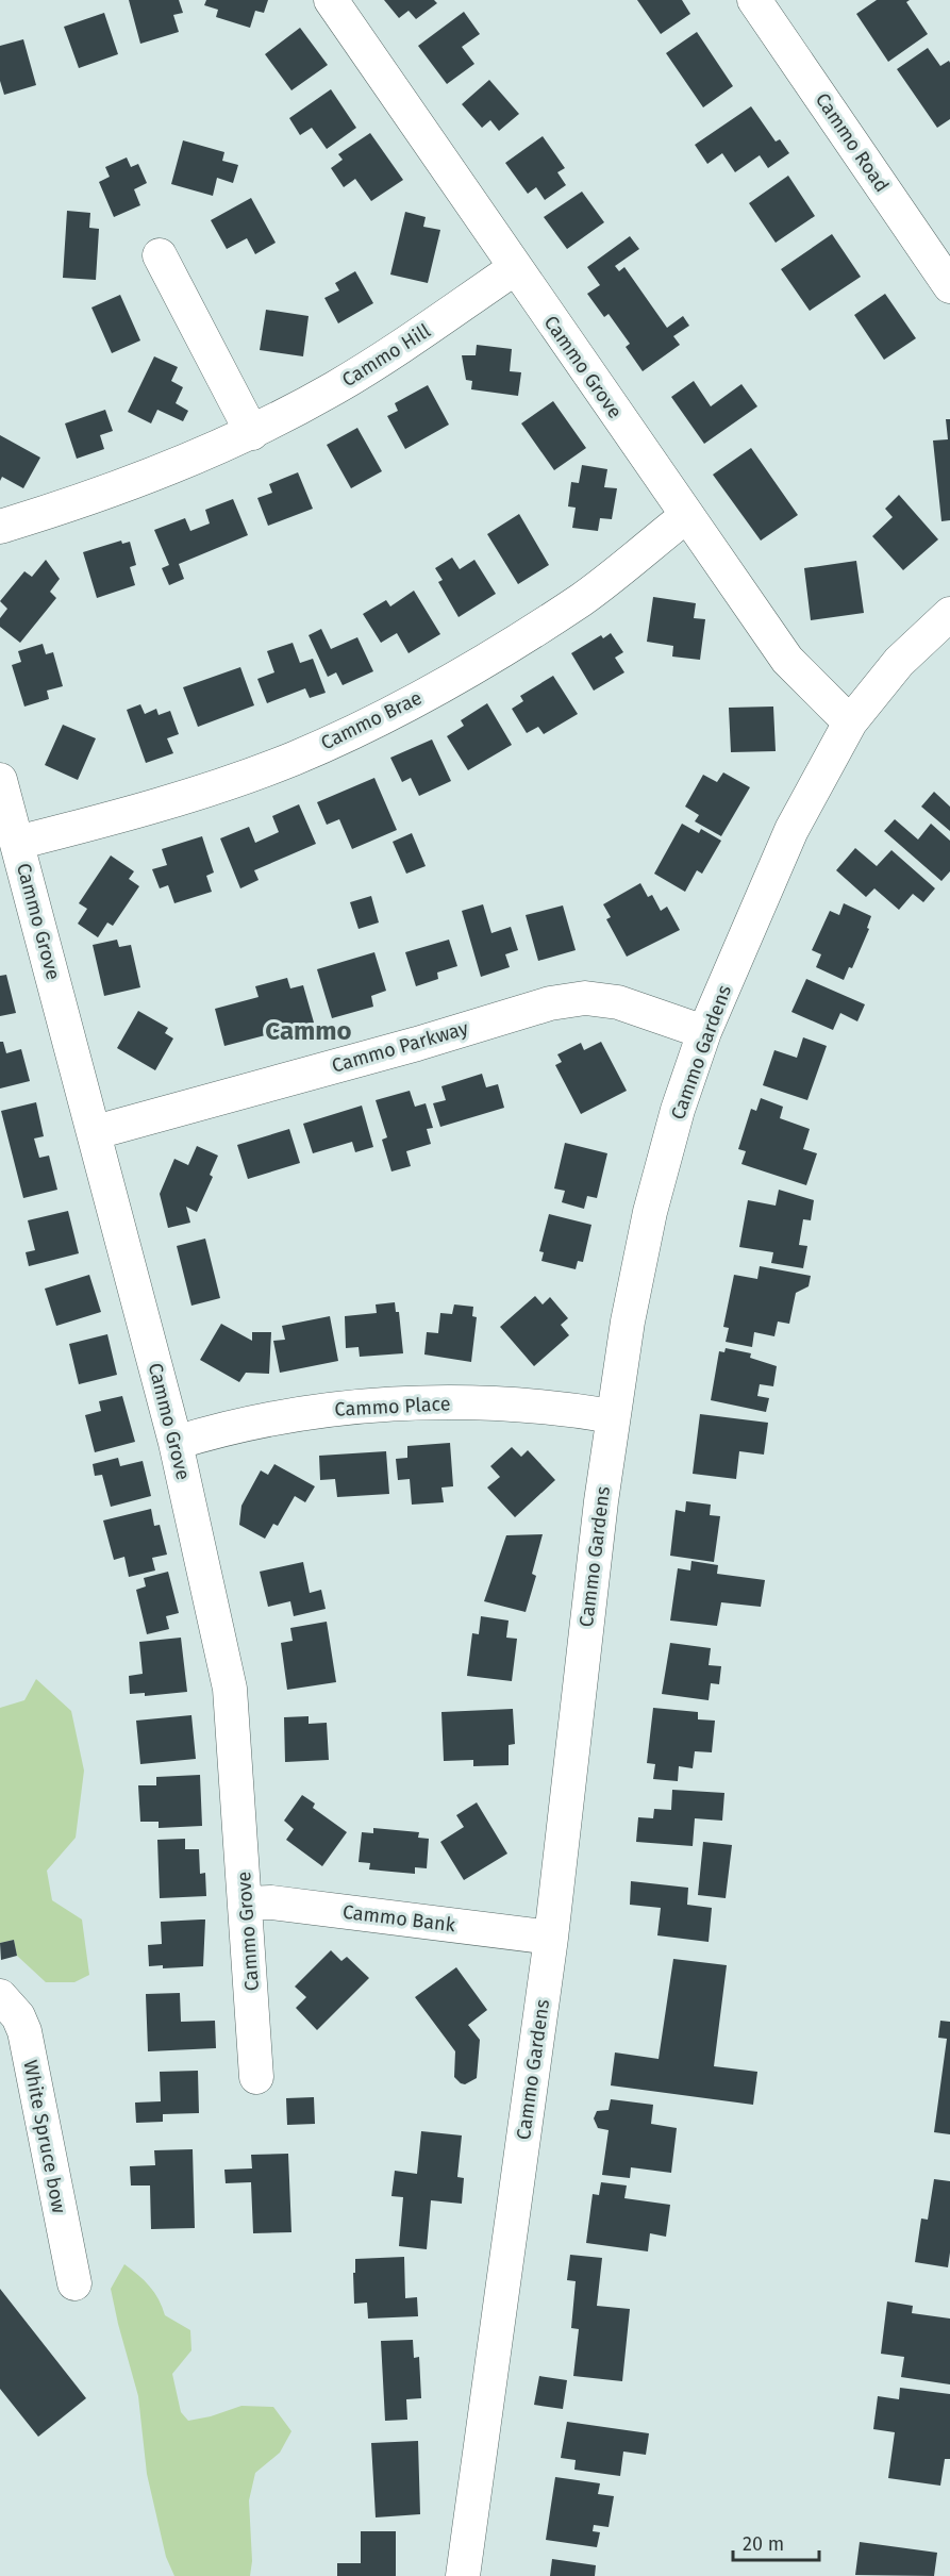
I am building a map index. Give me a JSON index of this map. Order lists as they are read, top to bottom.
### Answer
{
  "streets": {
    "street": [
      "Cammo Road",
      "Cammo Hill",
      "Cammo Grove",
      "Cammo Brae",
      "Cammo Parkway",
      "Cammo Gardens",
      "Cammo Place",
      "Cammo Bank",
      "White Spruce bow"
    ]
  },
  "crossings": [
    ["Cammo Hill", "Cammo Grove"],
    ["Cammo Grove", "Cammo Brae"],
    ["Cammo Grove", "Cammo Parkway"],
    ["Cammo Grove", "Cammo Gardens"],
    ["Cammo Grove", "Cammo Place"],
    ["Cammo Grove", "Cammo Bank"],
    ["Cammo Parkway", "Cammo Gardens"],
    ["Cammo Gardens", "Cammo Place"],
    ["Cammo Gardens", "Cammo Bank"]
  ],
  "districts": ["Cammo"],
  "scale_bar": "20 m"
}
